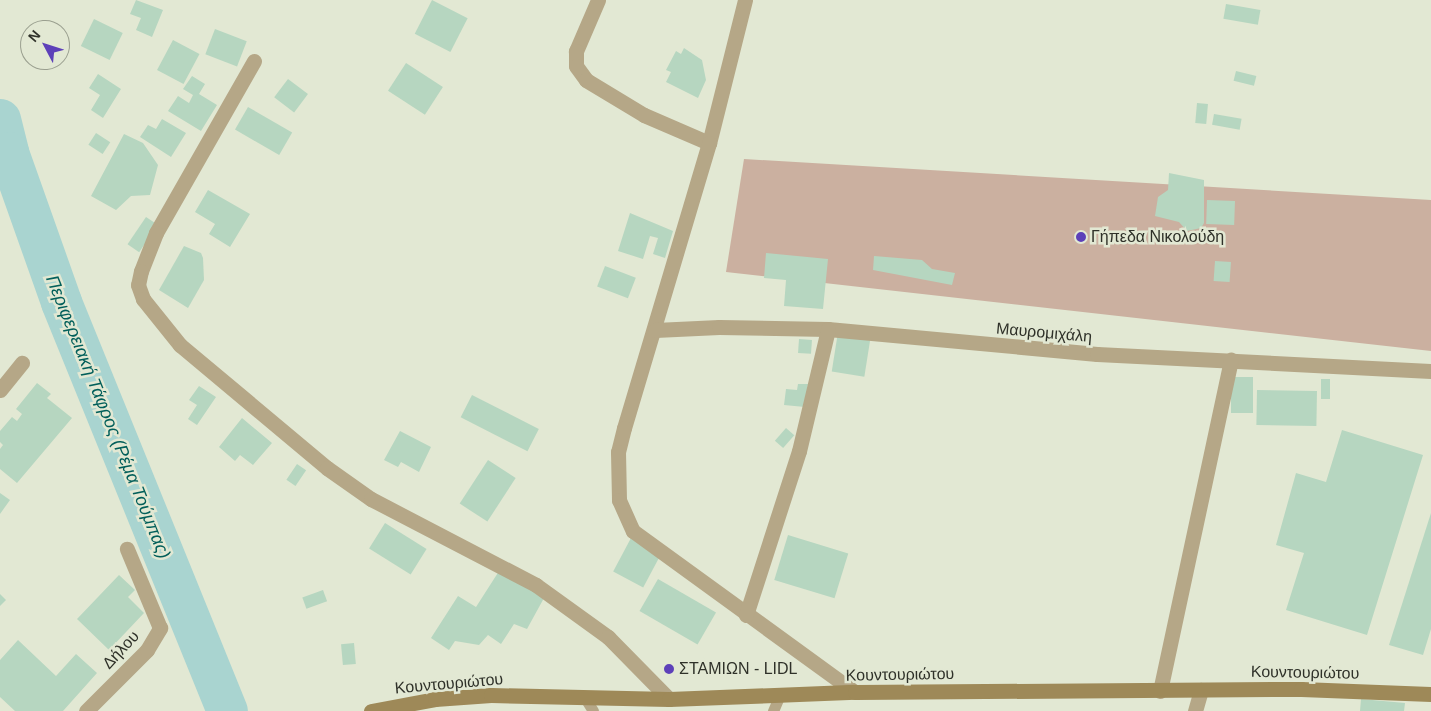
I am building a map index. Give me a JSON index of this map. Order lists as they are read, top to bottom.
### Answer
{
  "streets": {
    "main road": ["Κουντουριώτου"],
    "street": ["Μαυρομιχάλη", "Δήλου"]
  },
  "water": ["Περιφερειακή Τάφρος (Ρέμα Τούμπας)"],
  "places": ["Γήπεδα Νικολούδη", "ΣΤΑΜΙΩΝ - LIDL"],
  "north": "top left"
}
